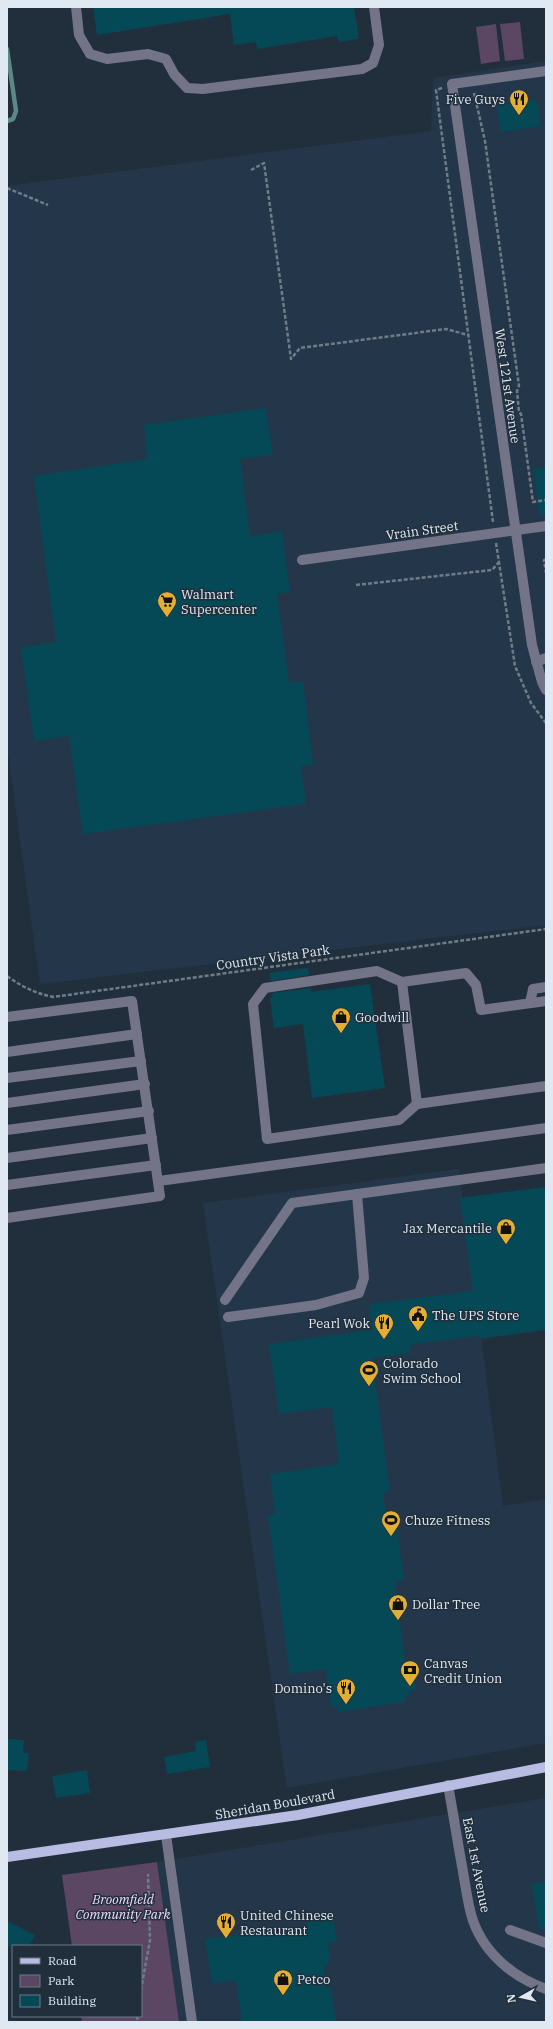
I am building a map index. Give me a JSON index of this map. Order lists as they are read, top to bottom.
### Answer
{
  "streets": {
    "main road": ["Sheridan Boulevard"],
    "street": ["West 121st Avenue", "Vrain Street", "East 1st Avenue"],
    "path": ["Country Vista Park"]
  },
  "crossings": [
    ["West 121st Avenue", "Vrain Street"],
    ["Sheridan Boulevard", "East 1st Avenue"]
  ],
  "parks": ["Broomfield Community Park"],
  "places": {
    "restaurant": [
      "Five Guys",
      "Pearl Wok",
      "Domino's",
      "United Chinese Restaurant"
    ],
    "supermarket": ["Walmart Supercenter"],
    "shop": [
      "Goodwill",
      "Jax Mercantile",
      "Dollar Tree",
      "Petco"
    ],
    "public building": ["The UPS Store"],
    "sports": ["Colorado Swim School", "Chuze Fitness"],
    "bank": ["Canvas Credit Union"]
  },
  "legend": ["Road", "Park", "Building"],
  "north": "left"
}
